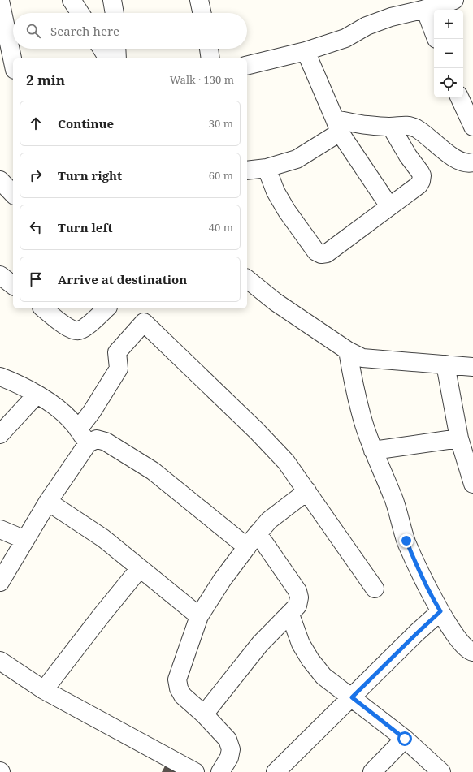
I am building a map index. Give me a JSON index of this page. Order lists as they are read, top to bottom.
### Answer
{
  "page": {
    "map_buttons": ["+", "−"],
    "search": "Search here",
    "heading": ["2 min", "Walk · 130 m"],
    "list": [
      ["Continue", "30 m"],
      ["Turn right", "60 m"],
      ["Turn left", "40 m"],
      "Arrive at destination"
    ]
  }
}
